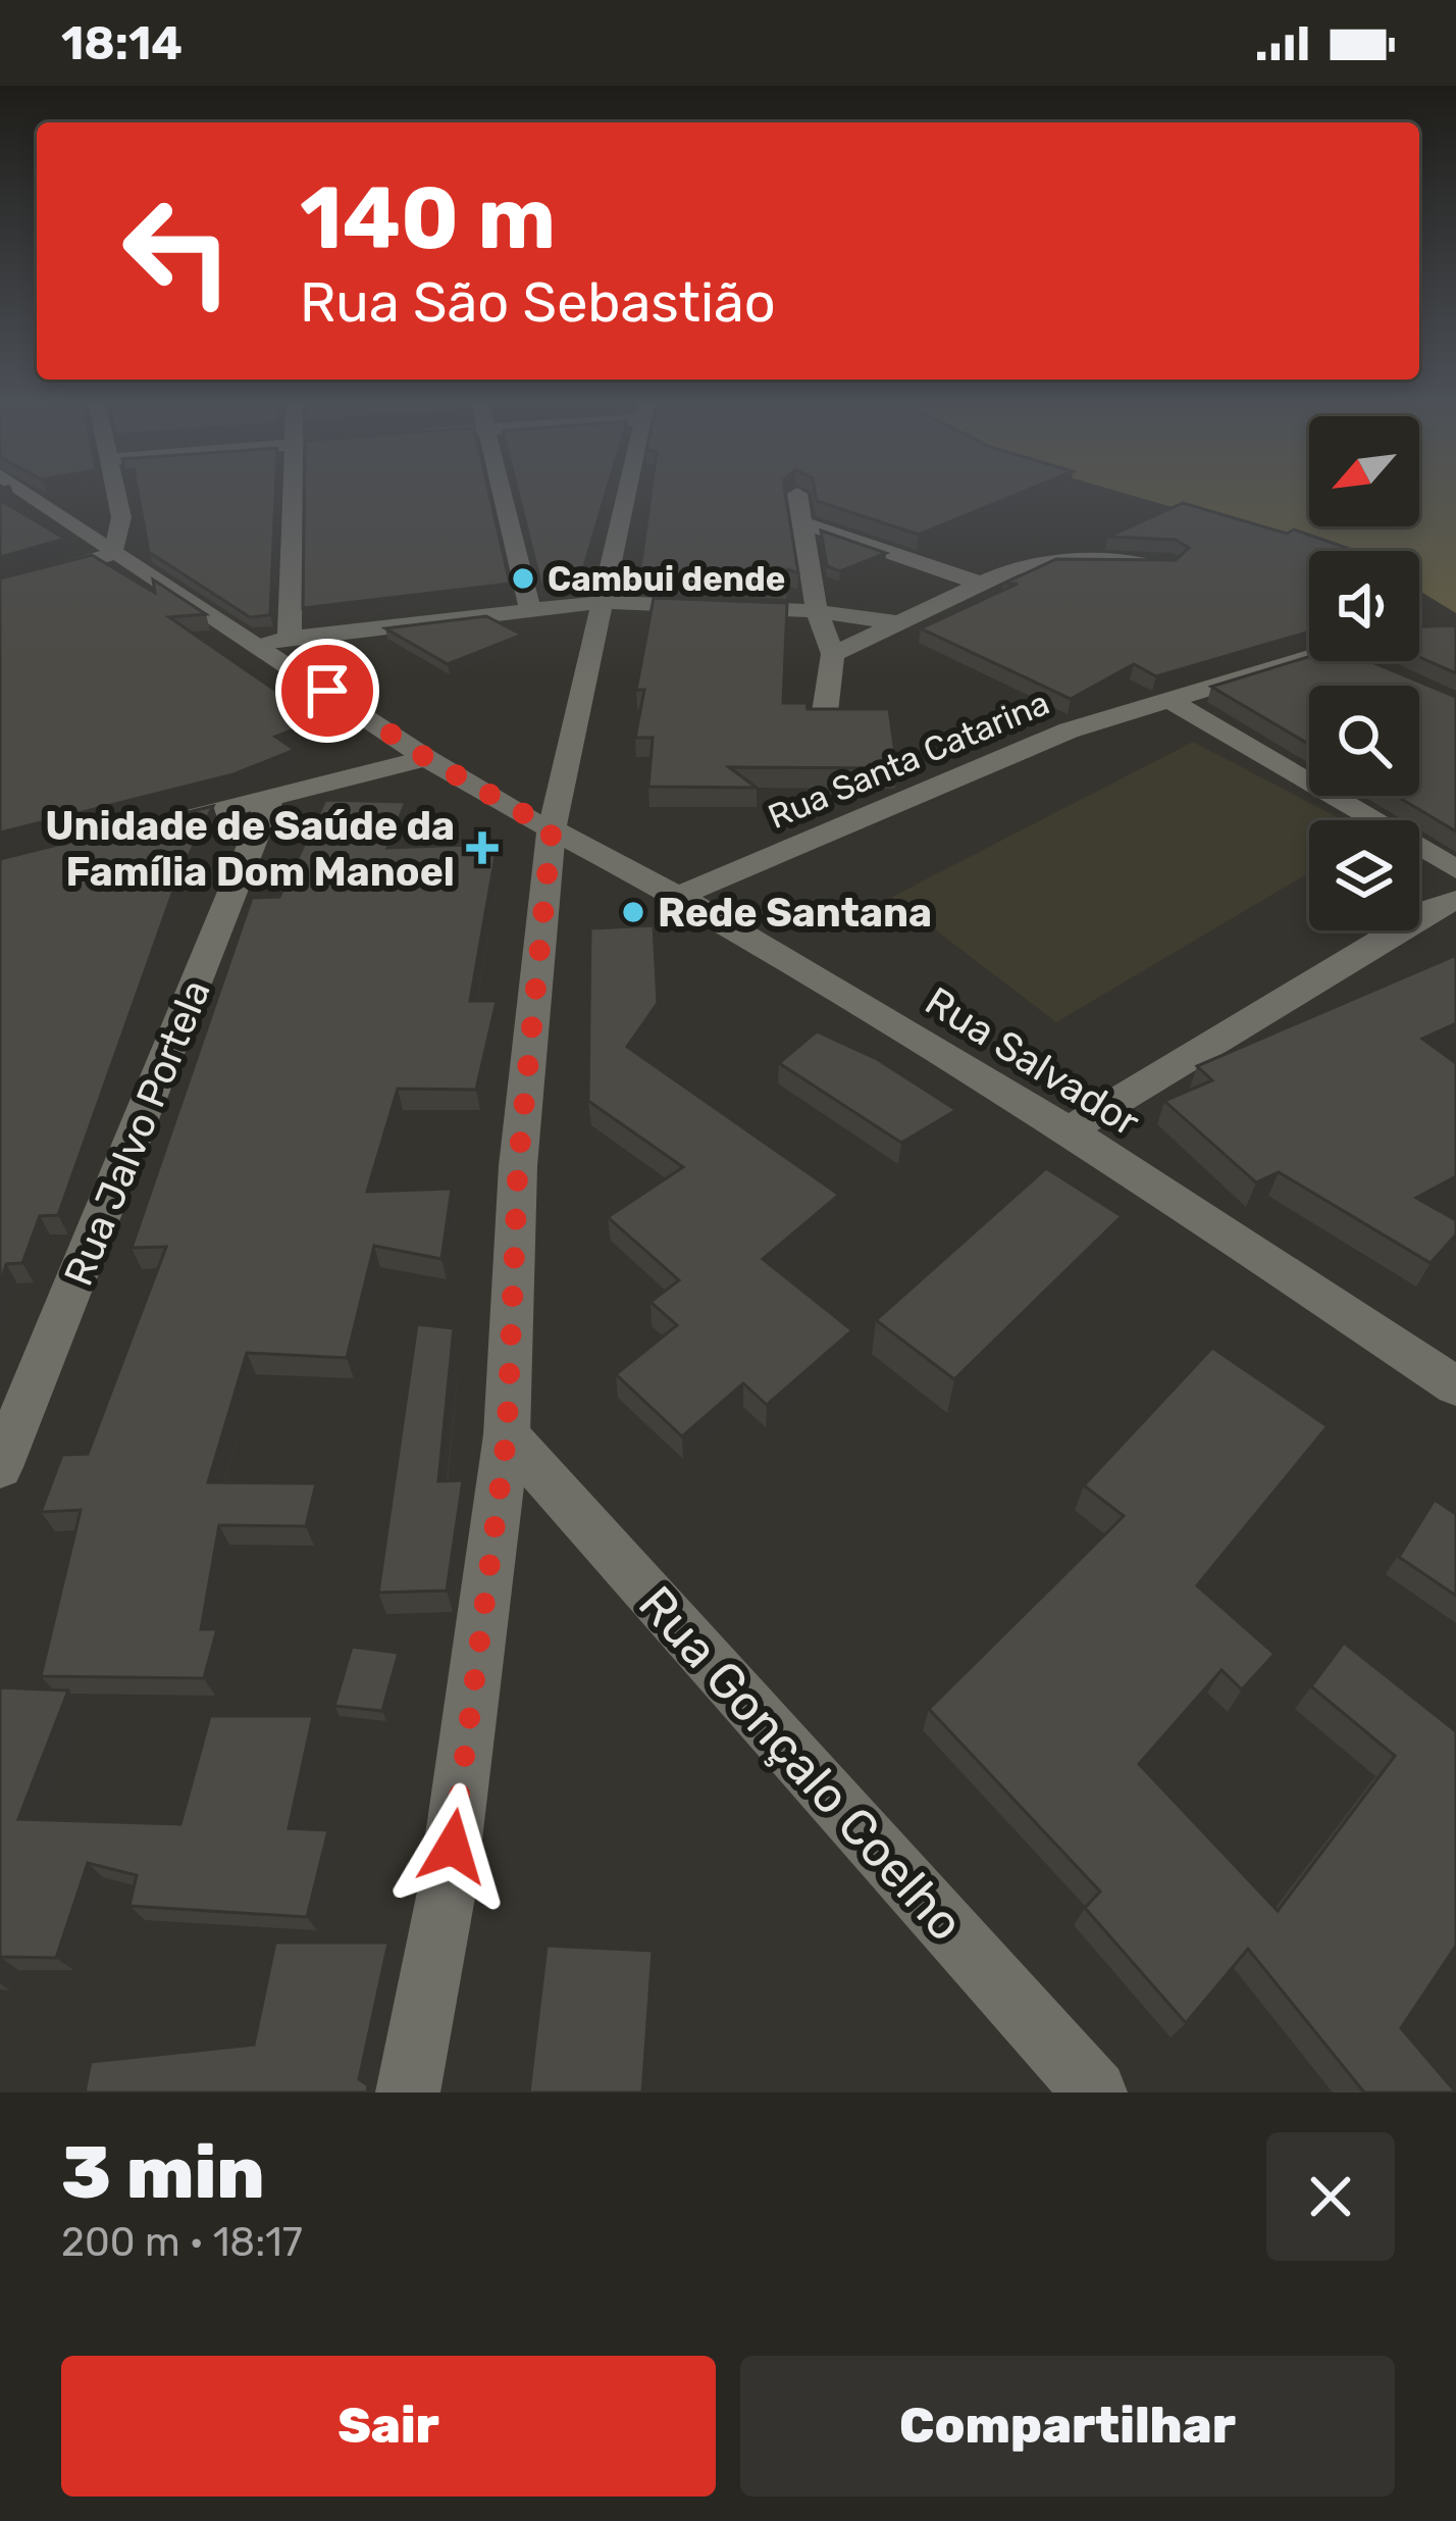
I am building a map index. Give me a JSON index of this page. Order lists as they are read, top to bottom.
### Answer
{
  "streets": {
    "street": [
      "Rua Santa Catarina",
      "Rua Salvador",
      "Rua Jalvo Portela",
      "Rua Gonçalo Coelho"
    ]
  },
  "crossings": [
    ["Rua Santa Catarina", "Rua Salvador"]
  ],
  "places": {
    "other": ["Cambui dende", "Rede Santana"],
    "health": ["Unidade de Saúde da Família Dom Manoel"]
  },
  "north": "bottom left",
  "page": {
    "status": "18:14",
    "turn": ["140 m", "Rua São Sebastião"],
    "heading": ["3 min", "200 m · 18:17"],
    "buttons": ["Sair", "Compartilhar"]
  }
}
